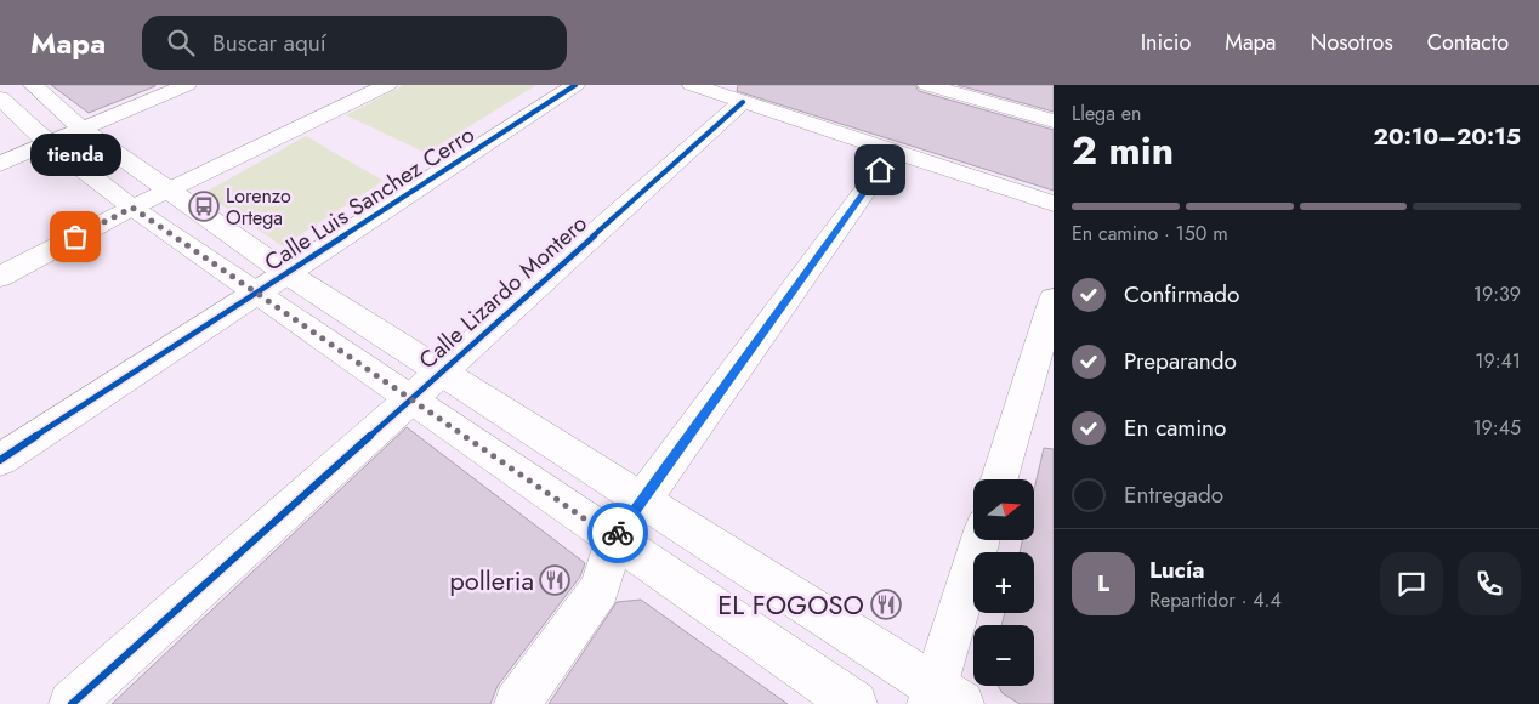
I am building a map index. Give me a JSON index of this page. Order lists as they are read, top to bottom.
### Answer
{
  "streets": {
    "street": ["Calle Luis Sanchez Cerro", "Calle Lizardo Montero"]
  },
  "places": {
    "bus stop": ["Lorenzo Ortega"],
    "other": ["tienda"],
    "restaurant": ["polleria", "EL FOGOSO"]
  },
  "north": "right",
  "page": {
    "header": "Mapa",
    "search": "Buscar aquí",
    "nav": [
      "Inicio",
      "Mapa",
      "Nosotros",
      "Contacto"
    ],
    "heading": ["2 min", "Llega en", "20:10–20:15"],
    "panel": ["Lucía", "Repartidor · 4.4"],
    "bubble": "tienda",
    "bar": "En camino · 150 m",
    "list": [
      ["Confirmado", "19:39"],
      ["Preparando", "19:41"],
      ["En camino", "19:45"],
      "Entregado"
    ],
    "map_buttons": ["+", "−"],
    "round": "L"
  }
}
